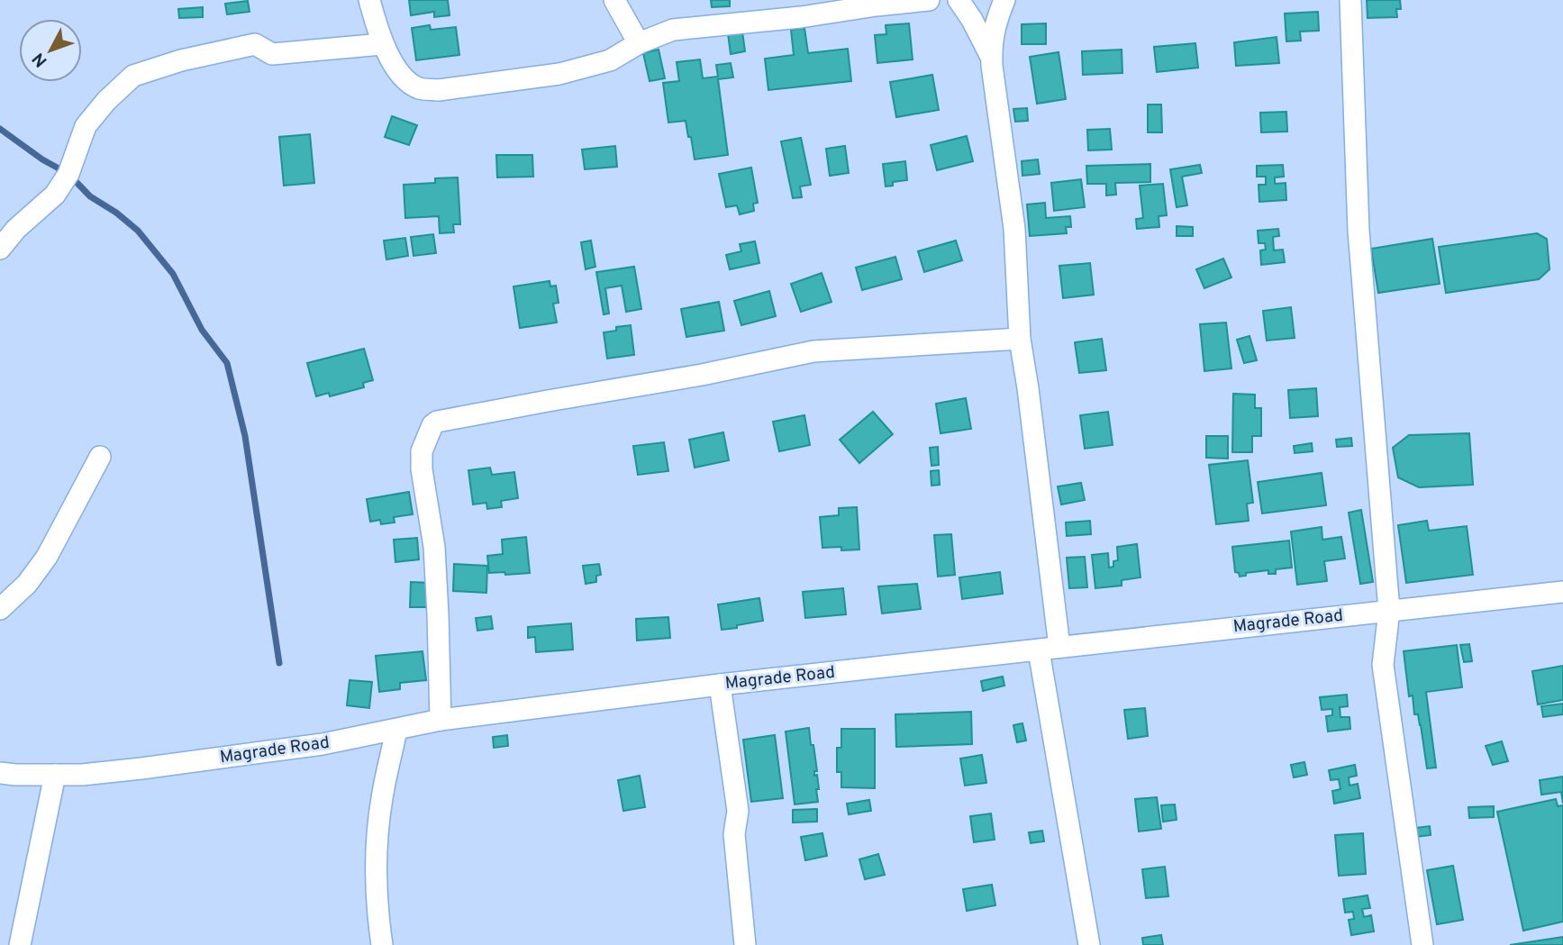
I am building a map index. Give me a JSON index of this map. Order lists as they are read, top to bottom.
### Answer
{
  "streets": {
    "street": ["Magrade Road"]
  },
  "north": "bottom left"
}
